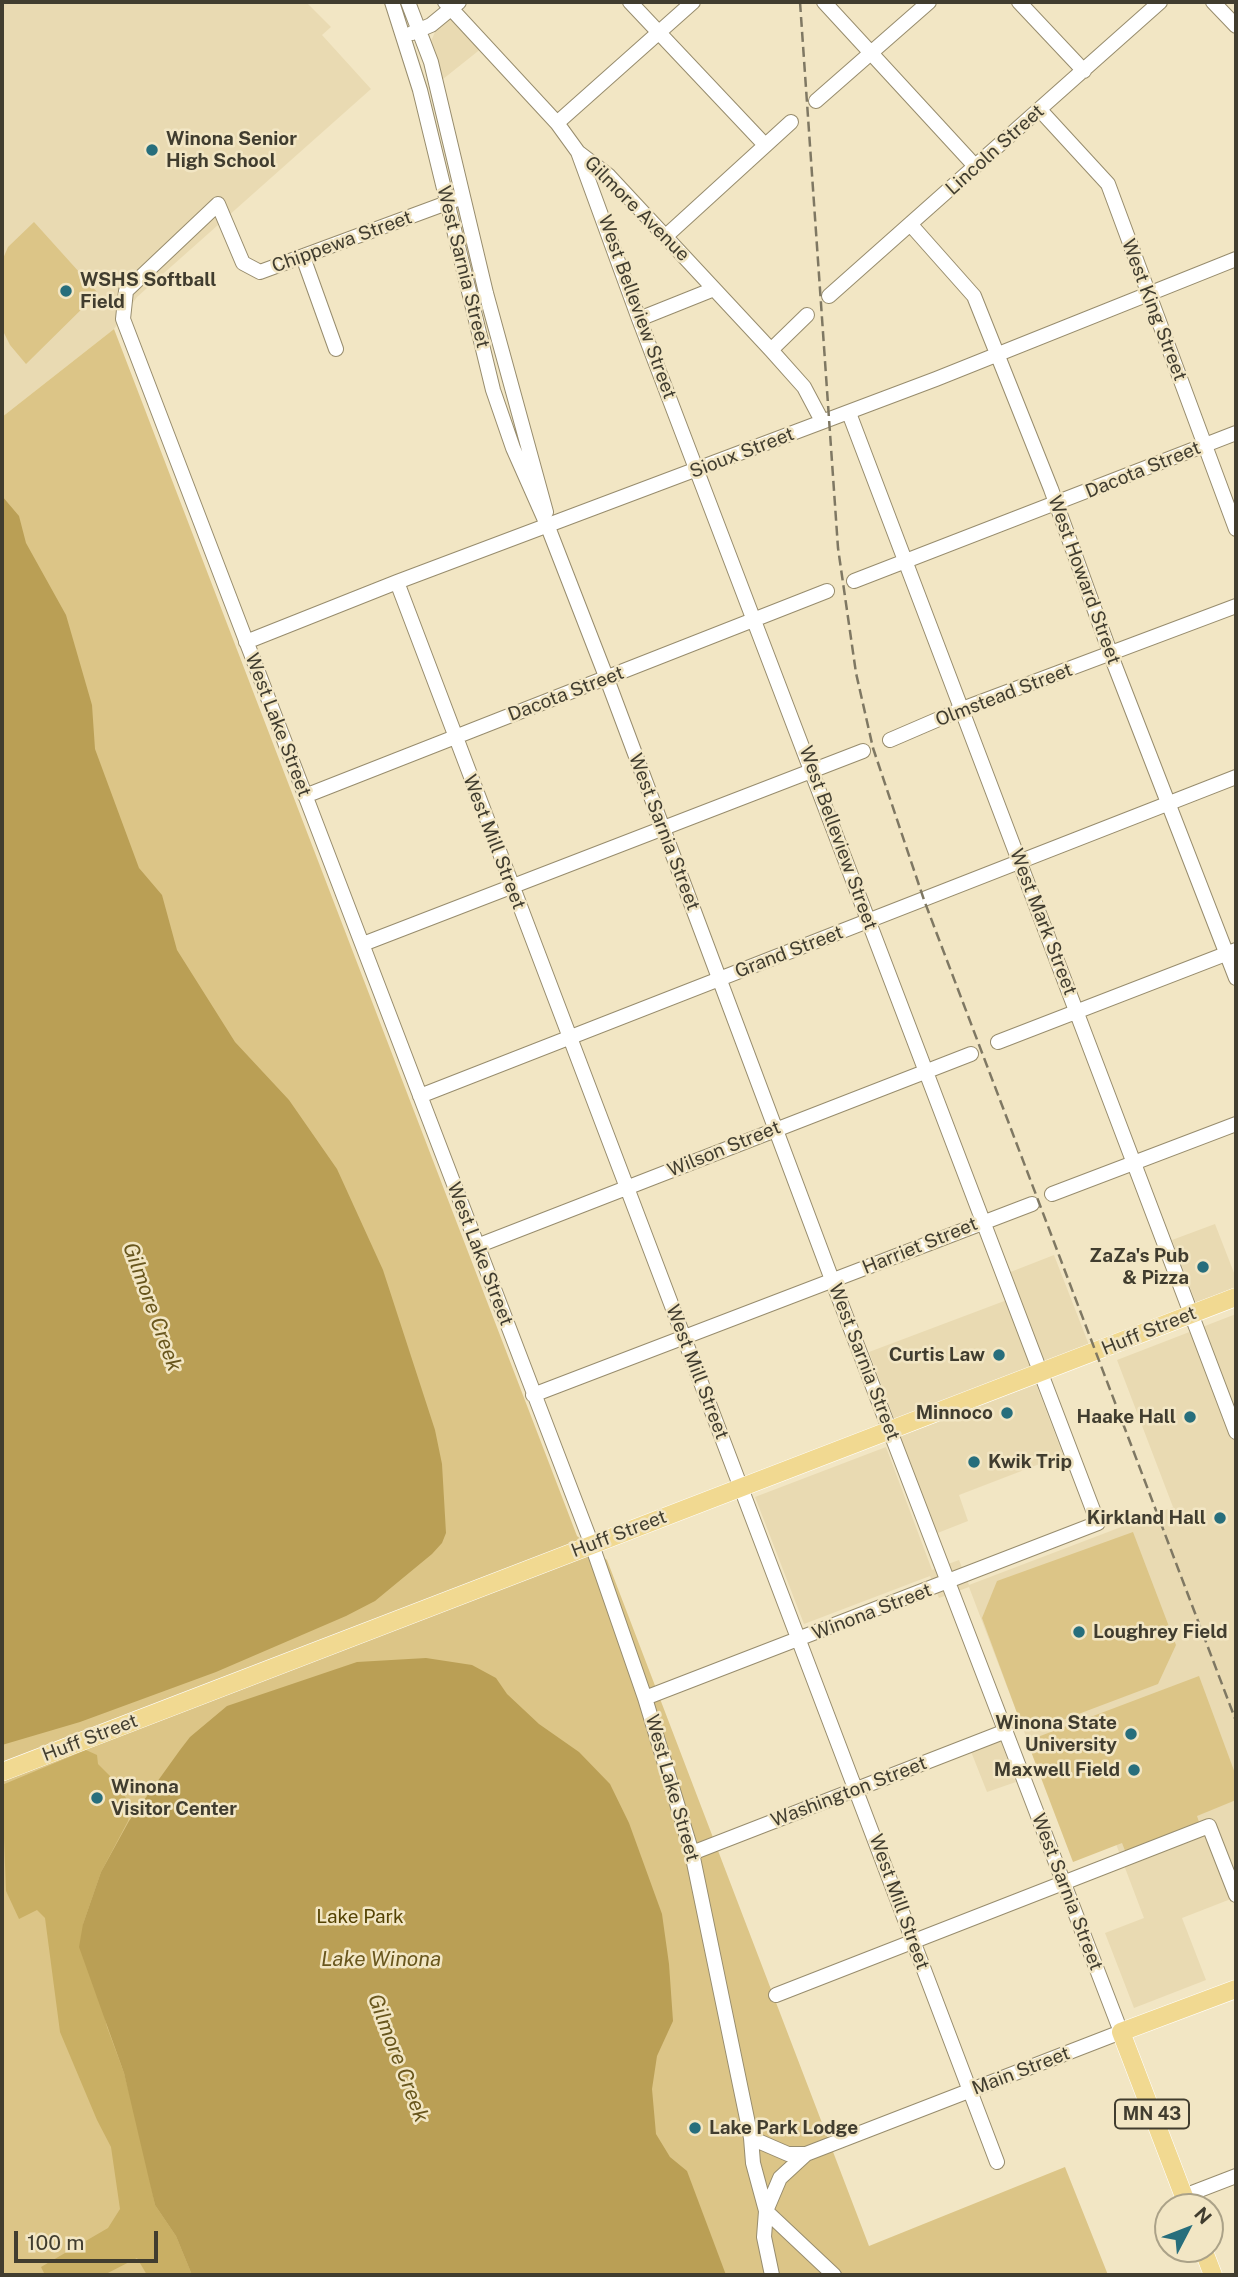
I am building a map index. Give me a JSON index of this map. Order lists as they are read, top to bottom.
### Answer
{
  "streets": {
    "main road": [
      "West Sarnia Street",
      "Huff Street",
      "Main Street",
      "MN 43"
    ],
    "street": [
      "Lincoln Street",
      "Gilmore Avenue",
      "Chippewa Street",
      "West Belleview Street",
      "West King Street",
      "Sioux Street",
      "Dacota Street",
      "West Howard Street",
      "Olmstead Street",
      "West Lake Street",
      "West Mill Street",
      "West Mark Street",
      "Grand Street",
      "Wilson Street",
      "Harriet Street",
      "Winona Street",
      "Washington Street"
    ]
  },
  "crossings": [
    ["Lincoln Street", "West King Street"],
    ["Lincoln Street", "West Howard Street"],
    ["Gilmore Avenue", "West Belleview Street"],
    ["Gilmore Avenue", "Sioux Street"],
    ["Chippewa Street", "West Sarnia Street"],
    ["Chippewa Street", "West Lake Street"],
    ["West Sarnia Street", "Sioux Street"],
    ["West Sarnia Street", "Dacota Street"],
    ["West Sarnia Street", "Grand Street"],
    ["West Sarnia Street", "Wilson Street"],
    ["West Sarnia Street", "Harriet Street"],
    ["West Sarnia Street", "Huff Street"],
    ["West Sarnia Street", "Winona Street"],
    ["West Sarnia Street", "Washington Street"],
    ["West Sarnia Street", "Main Street"],
    ["West Belleview Street", "Sioux Street"],
    ["West Belleview Street", "Dacota Street"],
    ["West Belleview Street", "Grand Street"],
    ["West Belleview Street", "Wilson Street"],
    ["West Belleview Street", "Harriet Street"],
    ["West Belleview Street", "Huff Street"],
    ["West Belleview Street", "Winona Street"],
    ["West King Street", "Sioux Street"],
    ["West King Street", "Dacota Street"],
    ["Sioux Street", "West Howard Street"],
    ["Sioux Street", "West Lake Street"],
    ["Sioux Street", "West Mill Street"],
    ["Sioux Street", "West Mark Street"],
    ["Dacota Street", "West Howard Street"],
    ["Dacota Street", "West Lake Street"],
    ["Dacota Street", "West Mill Street"],
    ["Dacota Street", "West Mark Street"],
    ["West Howard Street", "Olmstead Street"],
    ["West Howard Street", "Grand Street"],
    ["Olmstead Street", "West Mark Street"],
    ["West Lake Street", "Grand Street"],
    ["West Lake Street", "Wilson Street"],
    ["West Lake Street", "Harriet Street"],
    ["West Lake Street", "Huff Street"],
    ["West Lake Street", "Winona Street"],
    ["West Lake Street", "Washington Street"],
    ["West Lake Street", "Main Street"],
    ["West Mill Street", "Grand Street"],
    ["West Mill Street", "Wilson Street"],
    ["West Mill Street", "Harriet Street"],
    ["West Mill Street", "Huff Street"],
    ["West Mill Street", "Winona Street"],
    ["West Mill Street", "Washington Street"],
    ["West Mill Street", "Main Street"],
    ["West Mark Street", "Grand Street"],
    ["West Mark Street", "Huff Street"]
  ],
  "water": ["Gilmore Creek", "Lake Winona"],
  "parks": ["Lake Park"],
  "places": [
    "Winona Senior High School",
    "WSHS Softball Field",
    "ZaZa's Pub & Pizza",
    "Curtis Law",
    "Minnoco",
    "Haake Hall",
    "Kwik Trip",
    "Kirkland Hall",
    "Loughrey Field",
    "Winona State University",
    "Maxwell Field",
    "Winona Visitor Center",
    "Lake Park Lodge"
  ],
  "scale_bar": "100 m",
  "north": "top right"
}
